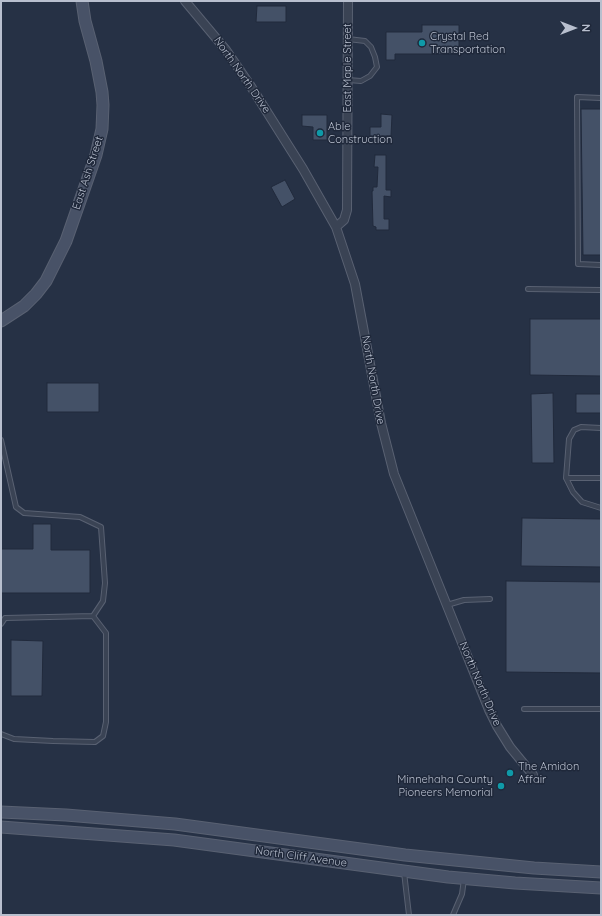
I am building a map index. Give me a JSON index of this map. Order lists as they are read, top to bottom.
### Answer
{
  "streets": {
    "main road": ["East Ash Street", "North Cliff Avenue"],
    "street": ["East Maple Street", "North North Drive"]
  },
  "crossings": [
    ["East Maple Street", "North North Drive"]
  ],
  "places": [
    "Crystal Red Transportation",
    "Able Construction",
    "The Amidon Affair",
    "Minnehaha County Pioneers Memorial"
  ],
  "north": "right"
}
